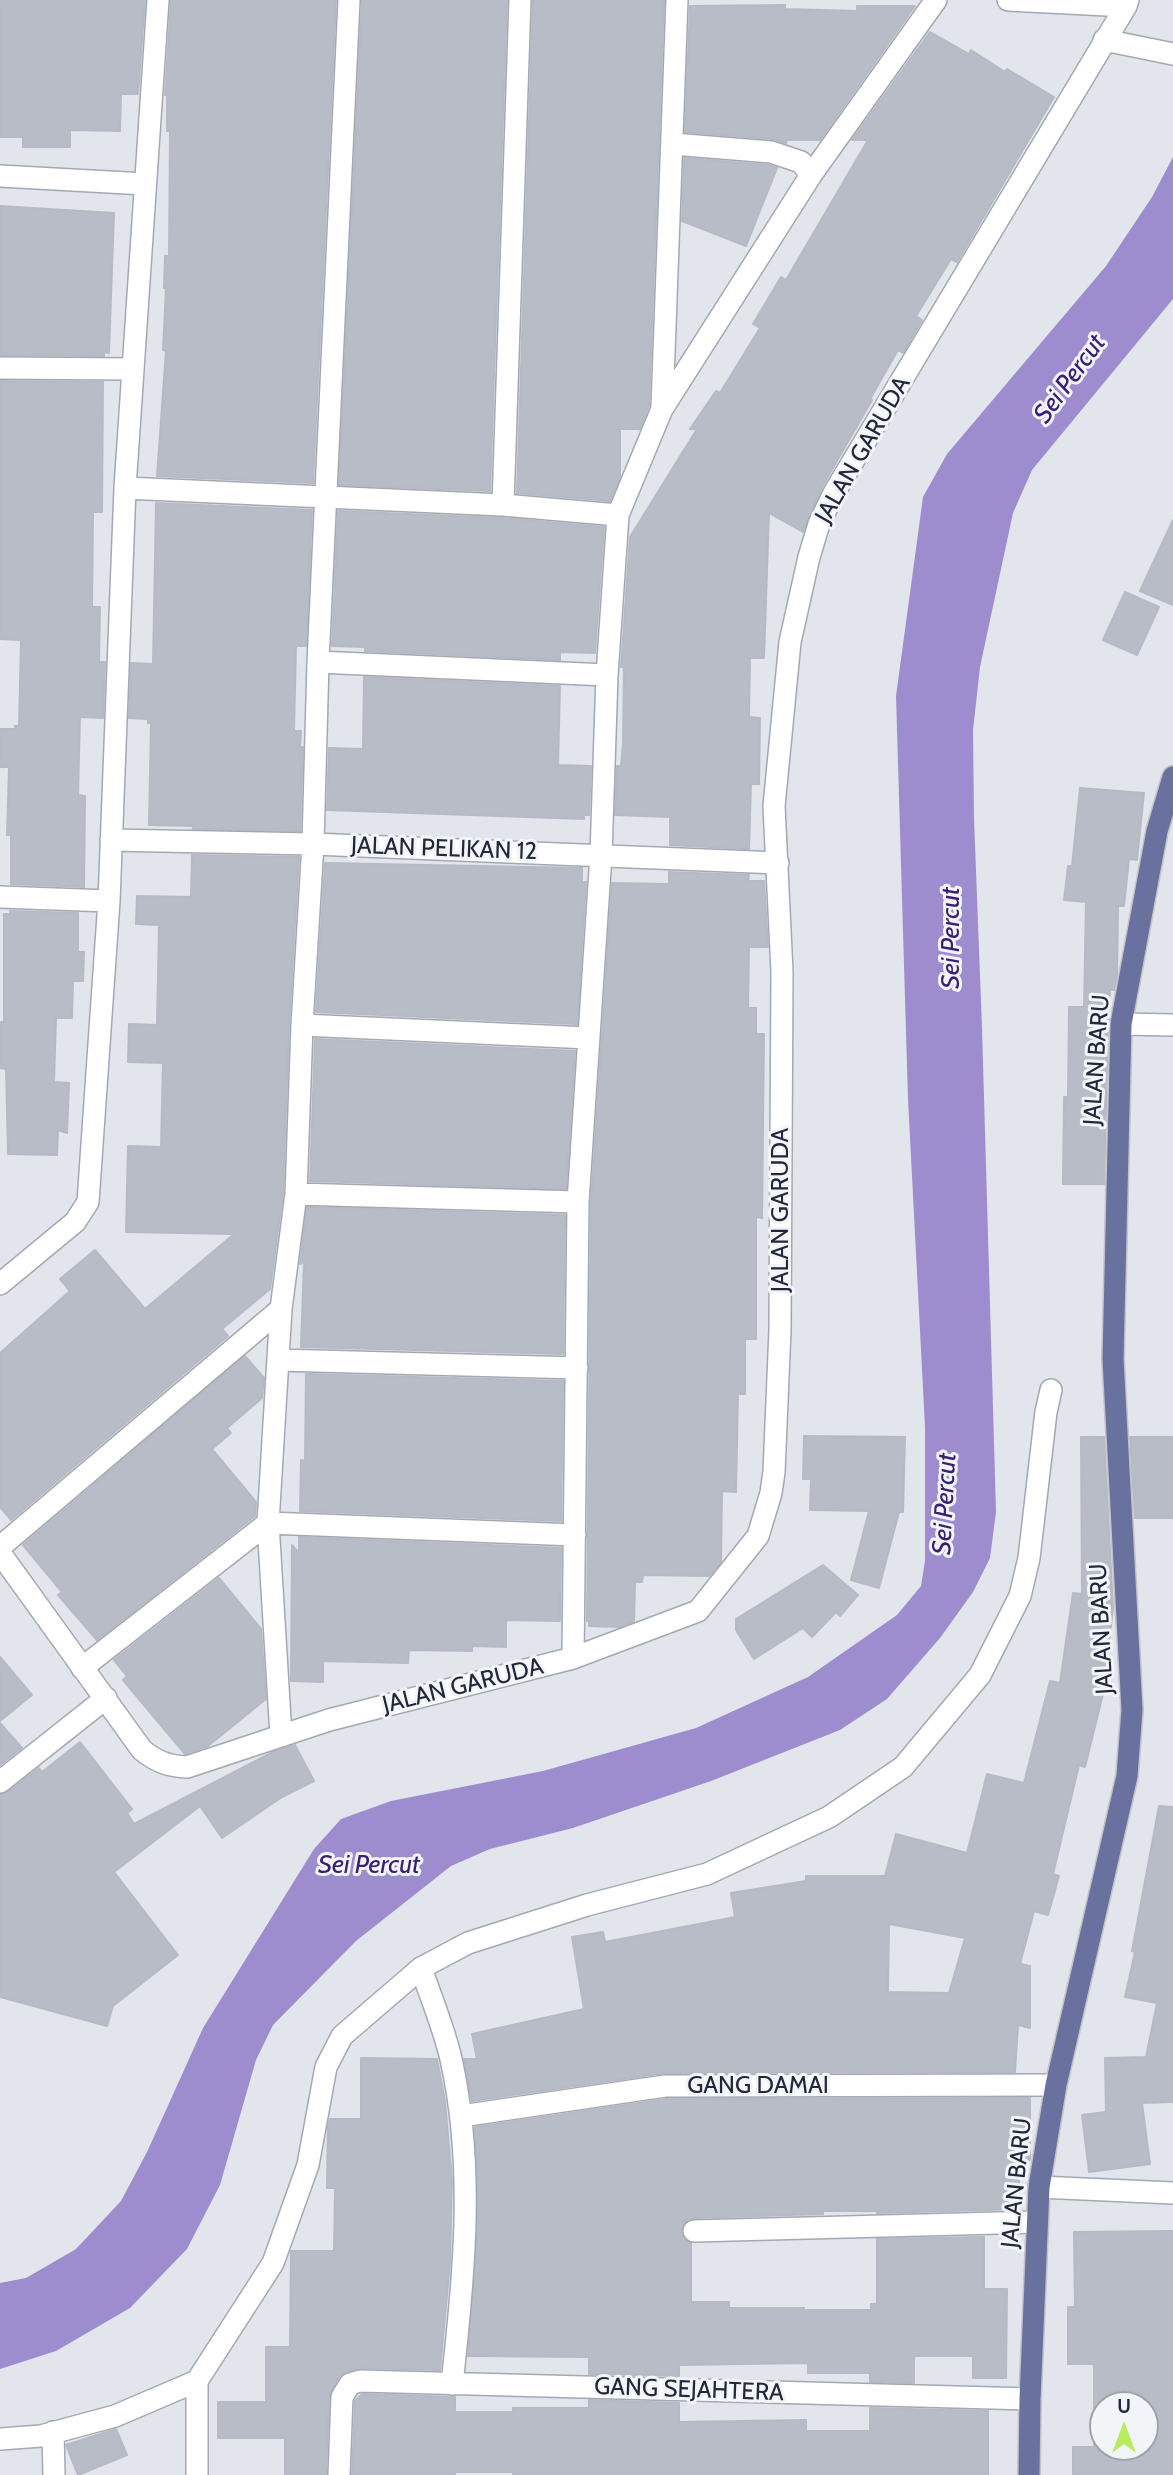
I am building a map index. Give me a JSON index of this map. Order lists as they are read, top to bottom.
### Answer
{
  "streets": {
    "main road": ["JALAN BARU"],
    "street": [
      "JALAN GARUDA",
      "JALAN PELIKAN 12",
      "GANG DAMAI",
      "GANG SEJAHTERA"
    ]
  },
  "crossings": [
    ["JALAN GARUDA", "JALAN PELIKAN 12"],
    ["JALAN BARU", "GANG DAMAI"],
    ["JALAN BARU", "GANG SEJAHTERA"]
  ],
  "water": ["Sei Percut"],
  "north": "top"
}
